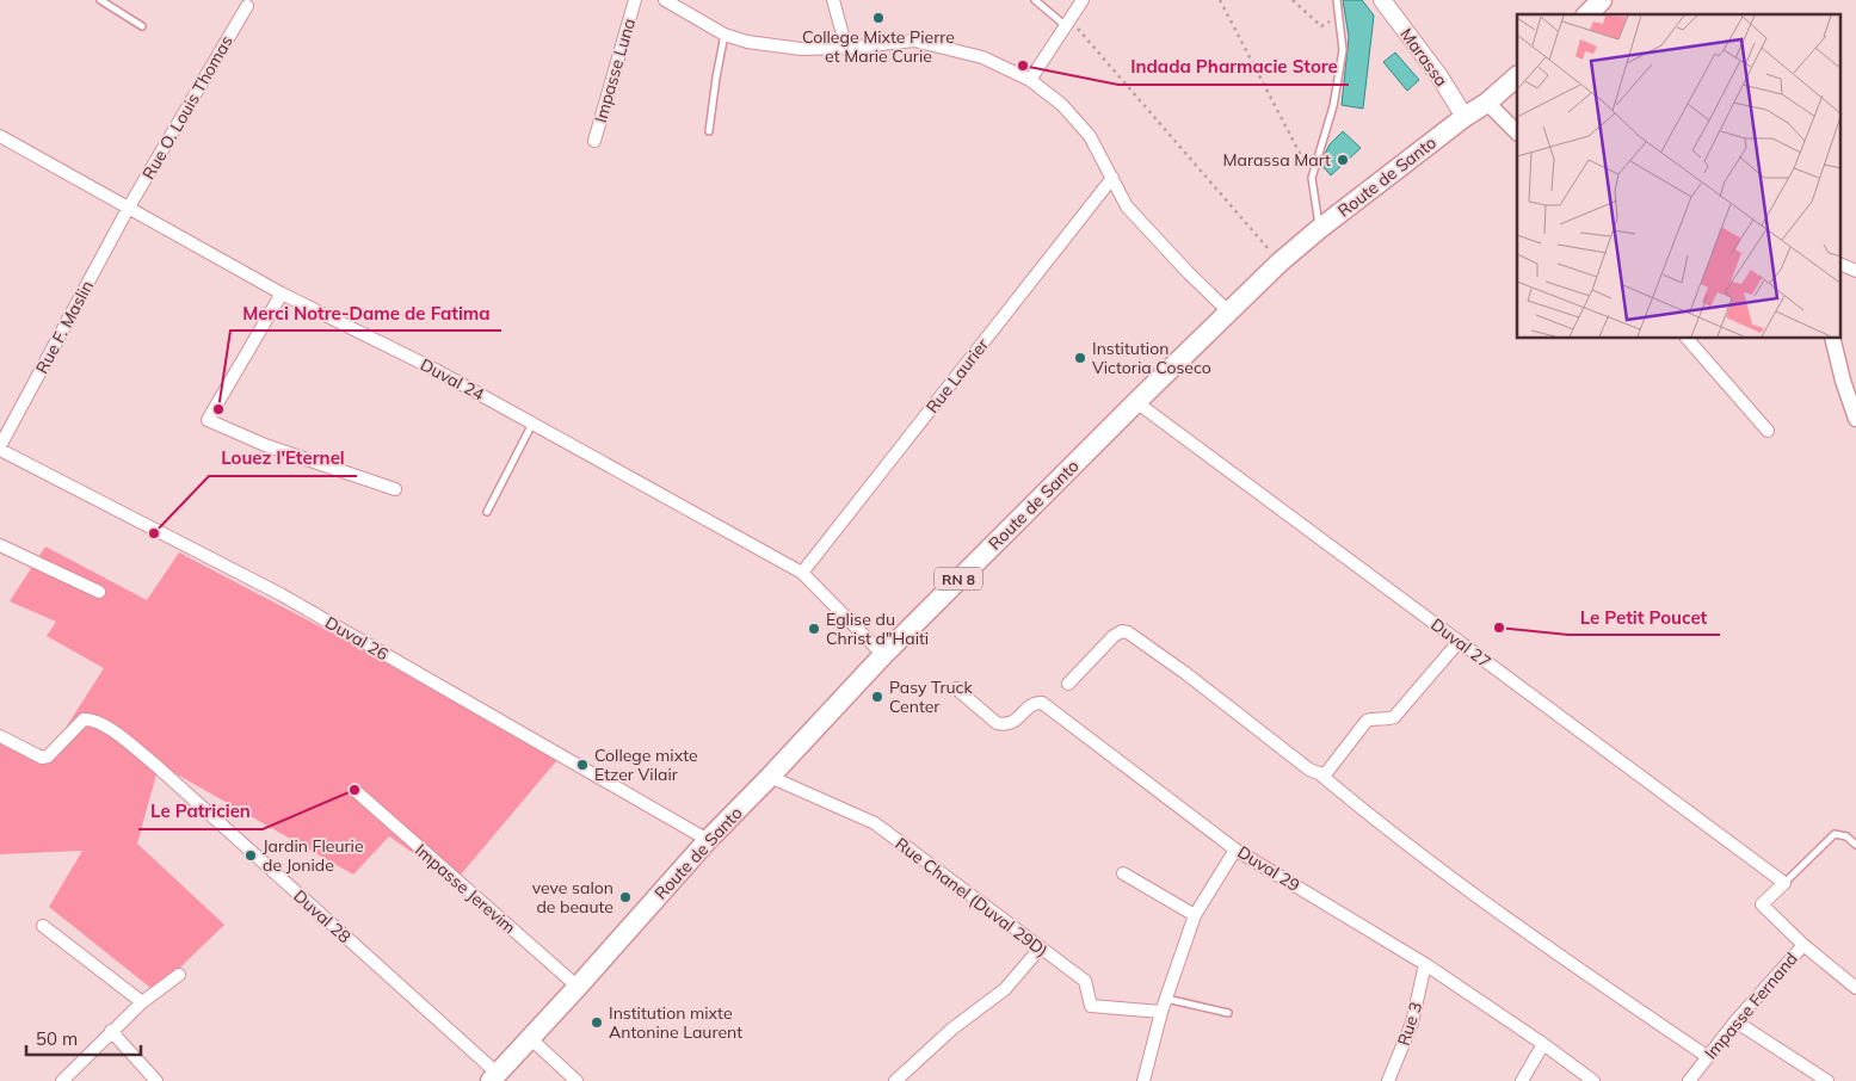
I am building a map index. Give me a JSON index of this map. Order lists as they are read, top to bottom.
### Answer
{
  "streets": {
    "main road": ["Marassa", "Route de Santo", "RN 8"],
    "street": [
      "Impasse Luna",
      "Rue O. Louis Thomas",
      "Rue F. Maslin",
      "Rue Laurier",
      "Duval 24",
      "Duval 26",
      "Duval 27",
      "Duval 29",
      "Impasse Jerevim",
      "Rue Chanel (Duval 29D)",
      "Duval 28",
      "Impasse Fernand",
      "Rue 3"
    ]
  },
  "crossings": [
    ["Marassa", "Route de Santo"],
    ["Rue O. Louis Thomas", "Rue F. Maslin"],
    ["Rue O. Louis Thomas", "Duval 24"],
    ["Route de Santo", "Duval 24"],
    ["Route de Santo", "Duval 26"],
    ["Route de Santo", "Duval 27"],
    ["Route de Santo", "Impasse Jerevim"],
    ["Route de Santo", "Rue Chanel (Duval 29D)"],
    ["Route de Santo", "Duval 28"],
    ["Rue F. Maslin", "Duval 24"],
    ["Rue F. Maslin", "Duval 26"],
    ["Rue Laurier", "Duval 24"],
    ["Duval 27", "Impasse Fernand"],
    ["Duval 29", "Rue 3"]
  ],
  "places": [
    "College Mixte Pierre et Marie Curie",
    "Indada Pharmacie Store",
    "Marassa Mart",
    "Institution Victoria Coseco",
    "Merci Notre-Dame de Fatima",
    "Louez l'Eternel",
    "Le Petit Poucet",
    "Eglise du Christ d\"Haiti",
    "Pasy Truck Center",
    "College mixte Etzer Vilair",
    "Le Patricien",
    "Jardin Fleurie de Jonide",
    "veve salon de beaute",
    "Institution mixte Antonine Laurent"
  ],
  "scale_bar": "50 m"
}
